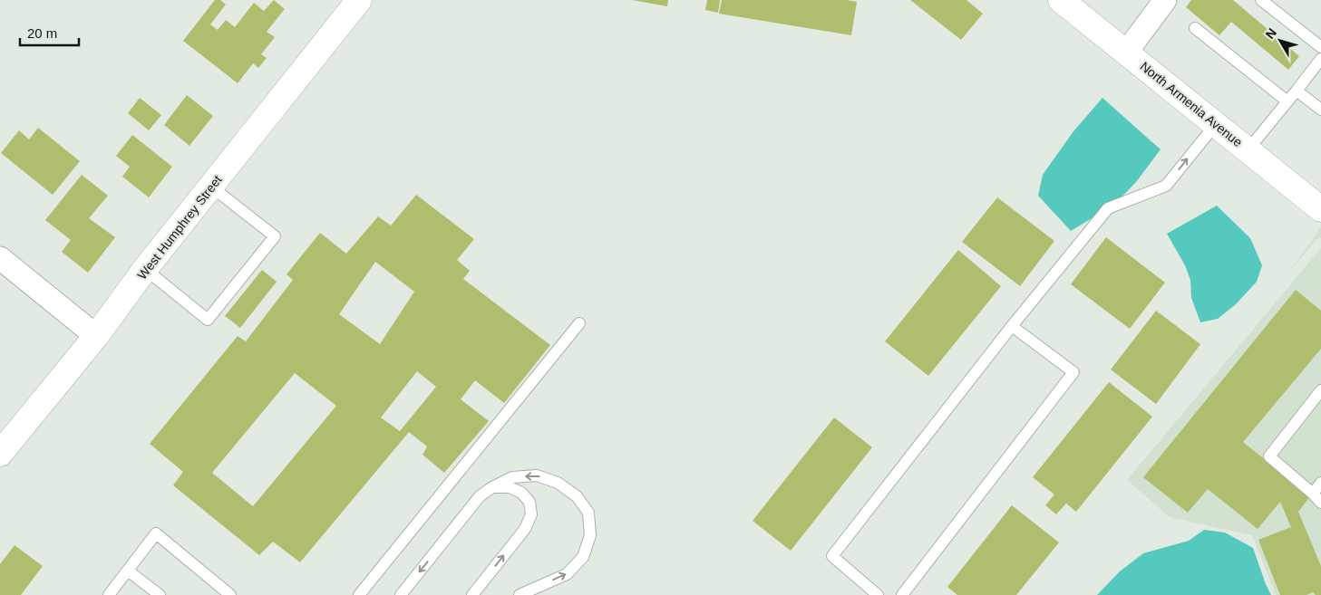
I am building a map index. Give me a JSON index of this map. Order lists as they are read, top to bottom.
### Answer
{
  "streets": {
    "street": ["North Armenia Avenue", "West Humphrey Street"]
  },
  "scale_bar": "20 m",
  "north": "top left"
}
